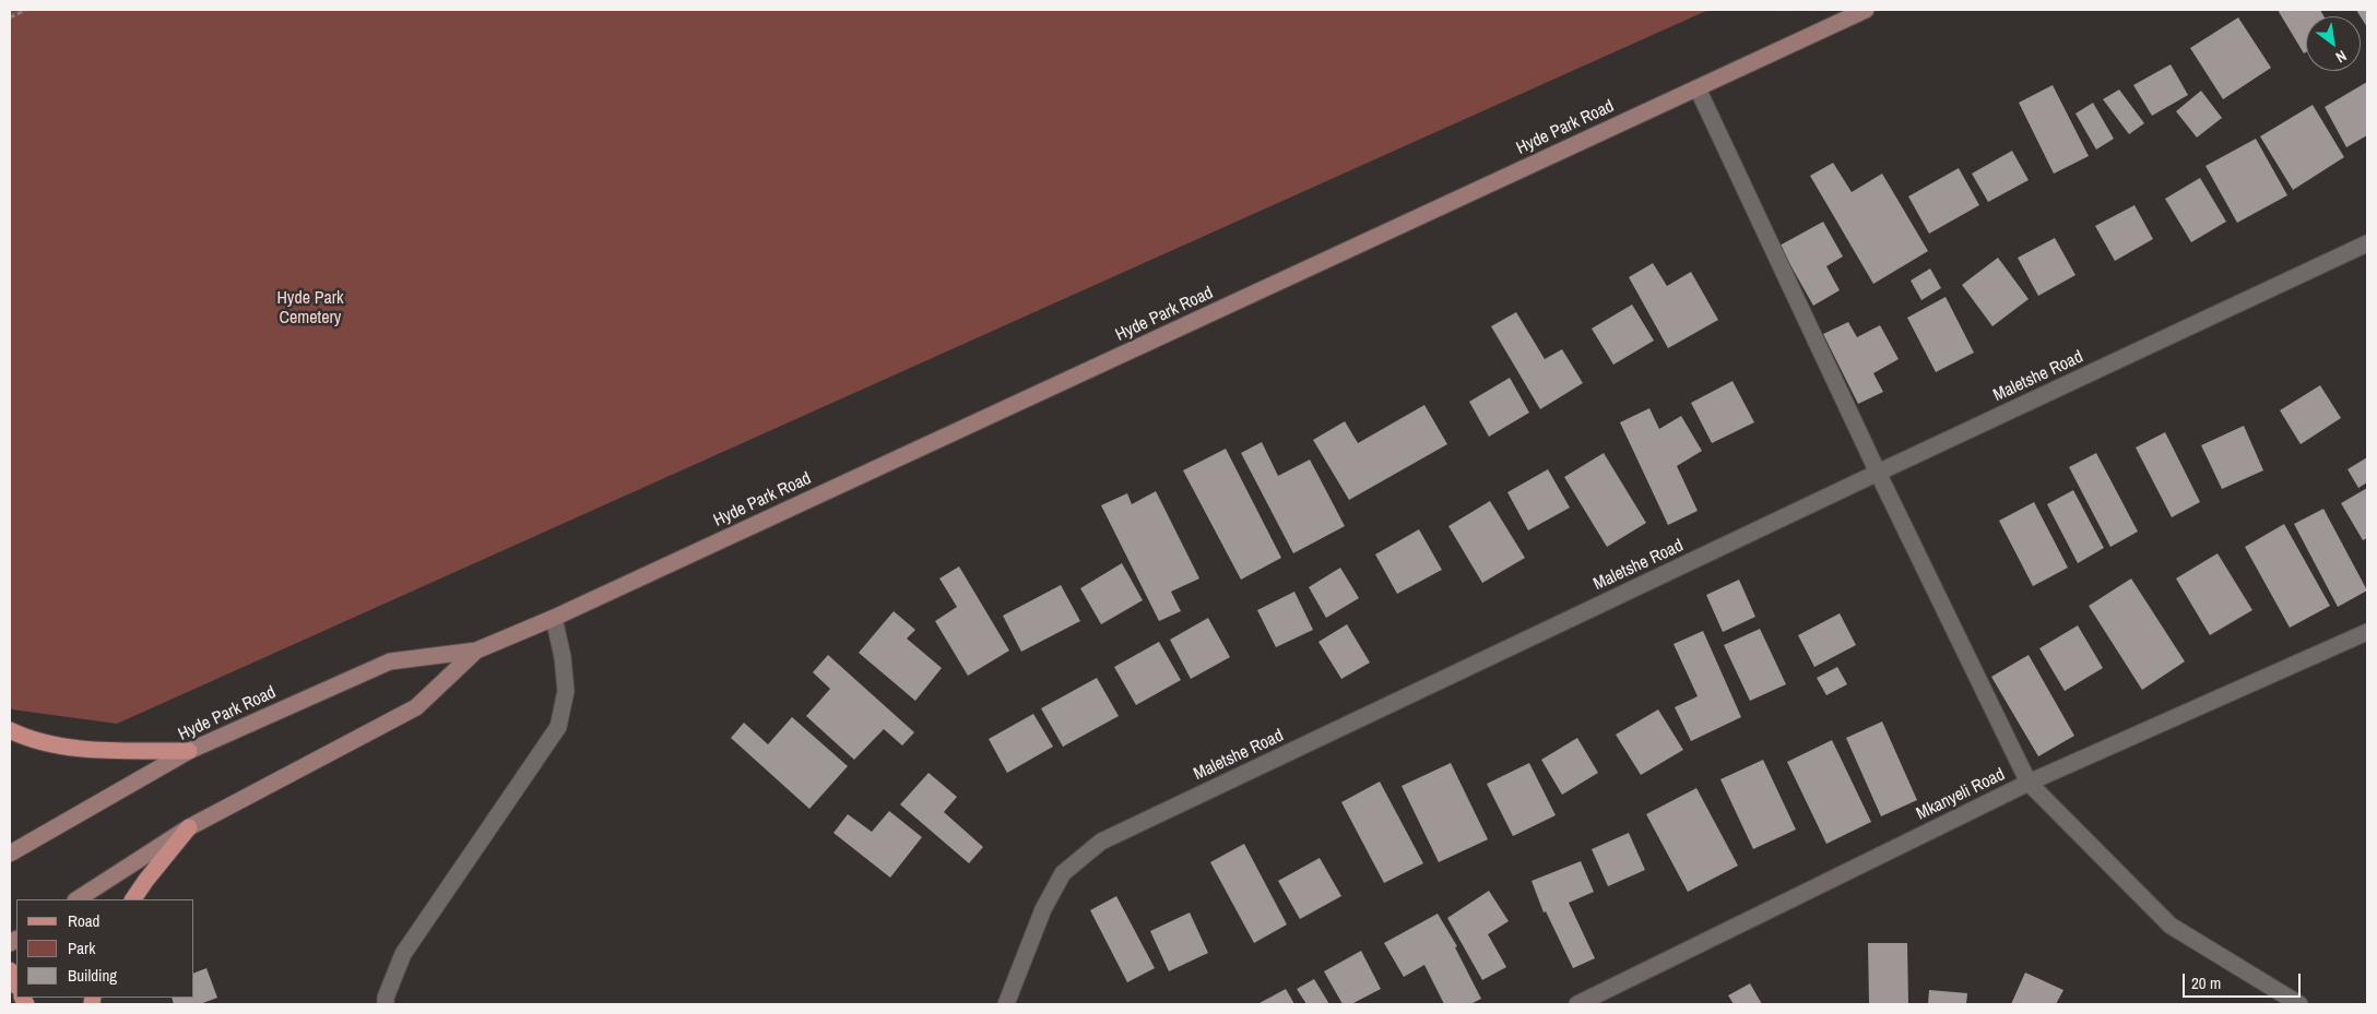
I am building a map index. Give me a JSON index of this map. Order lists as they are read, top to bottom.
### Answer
{
  "streets": {
    "street": ["Hyde Park Road", "Maletshe Road", "Mkanyeli Road"]
  },
  "parks": ["Hyde Park Cemetery"],
  "legend": ["Road", "Park", "Building"],
  "scale_bar": "20 m",
  "north": "bottom right"
}
